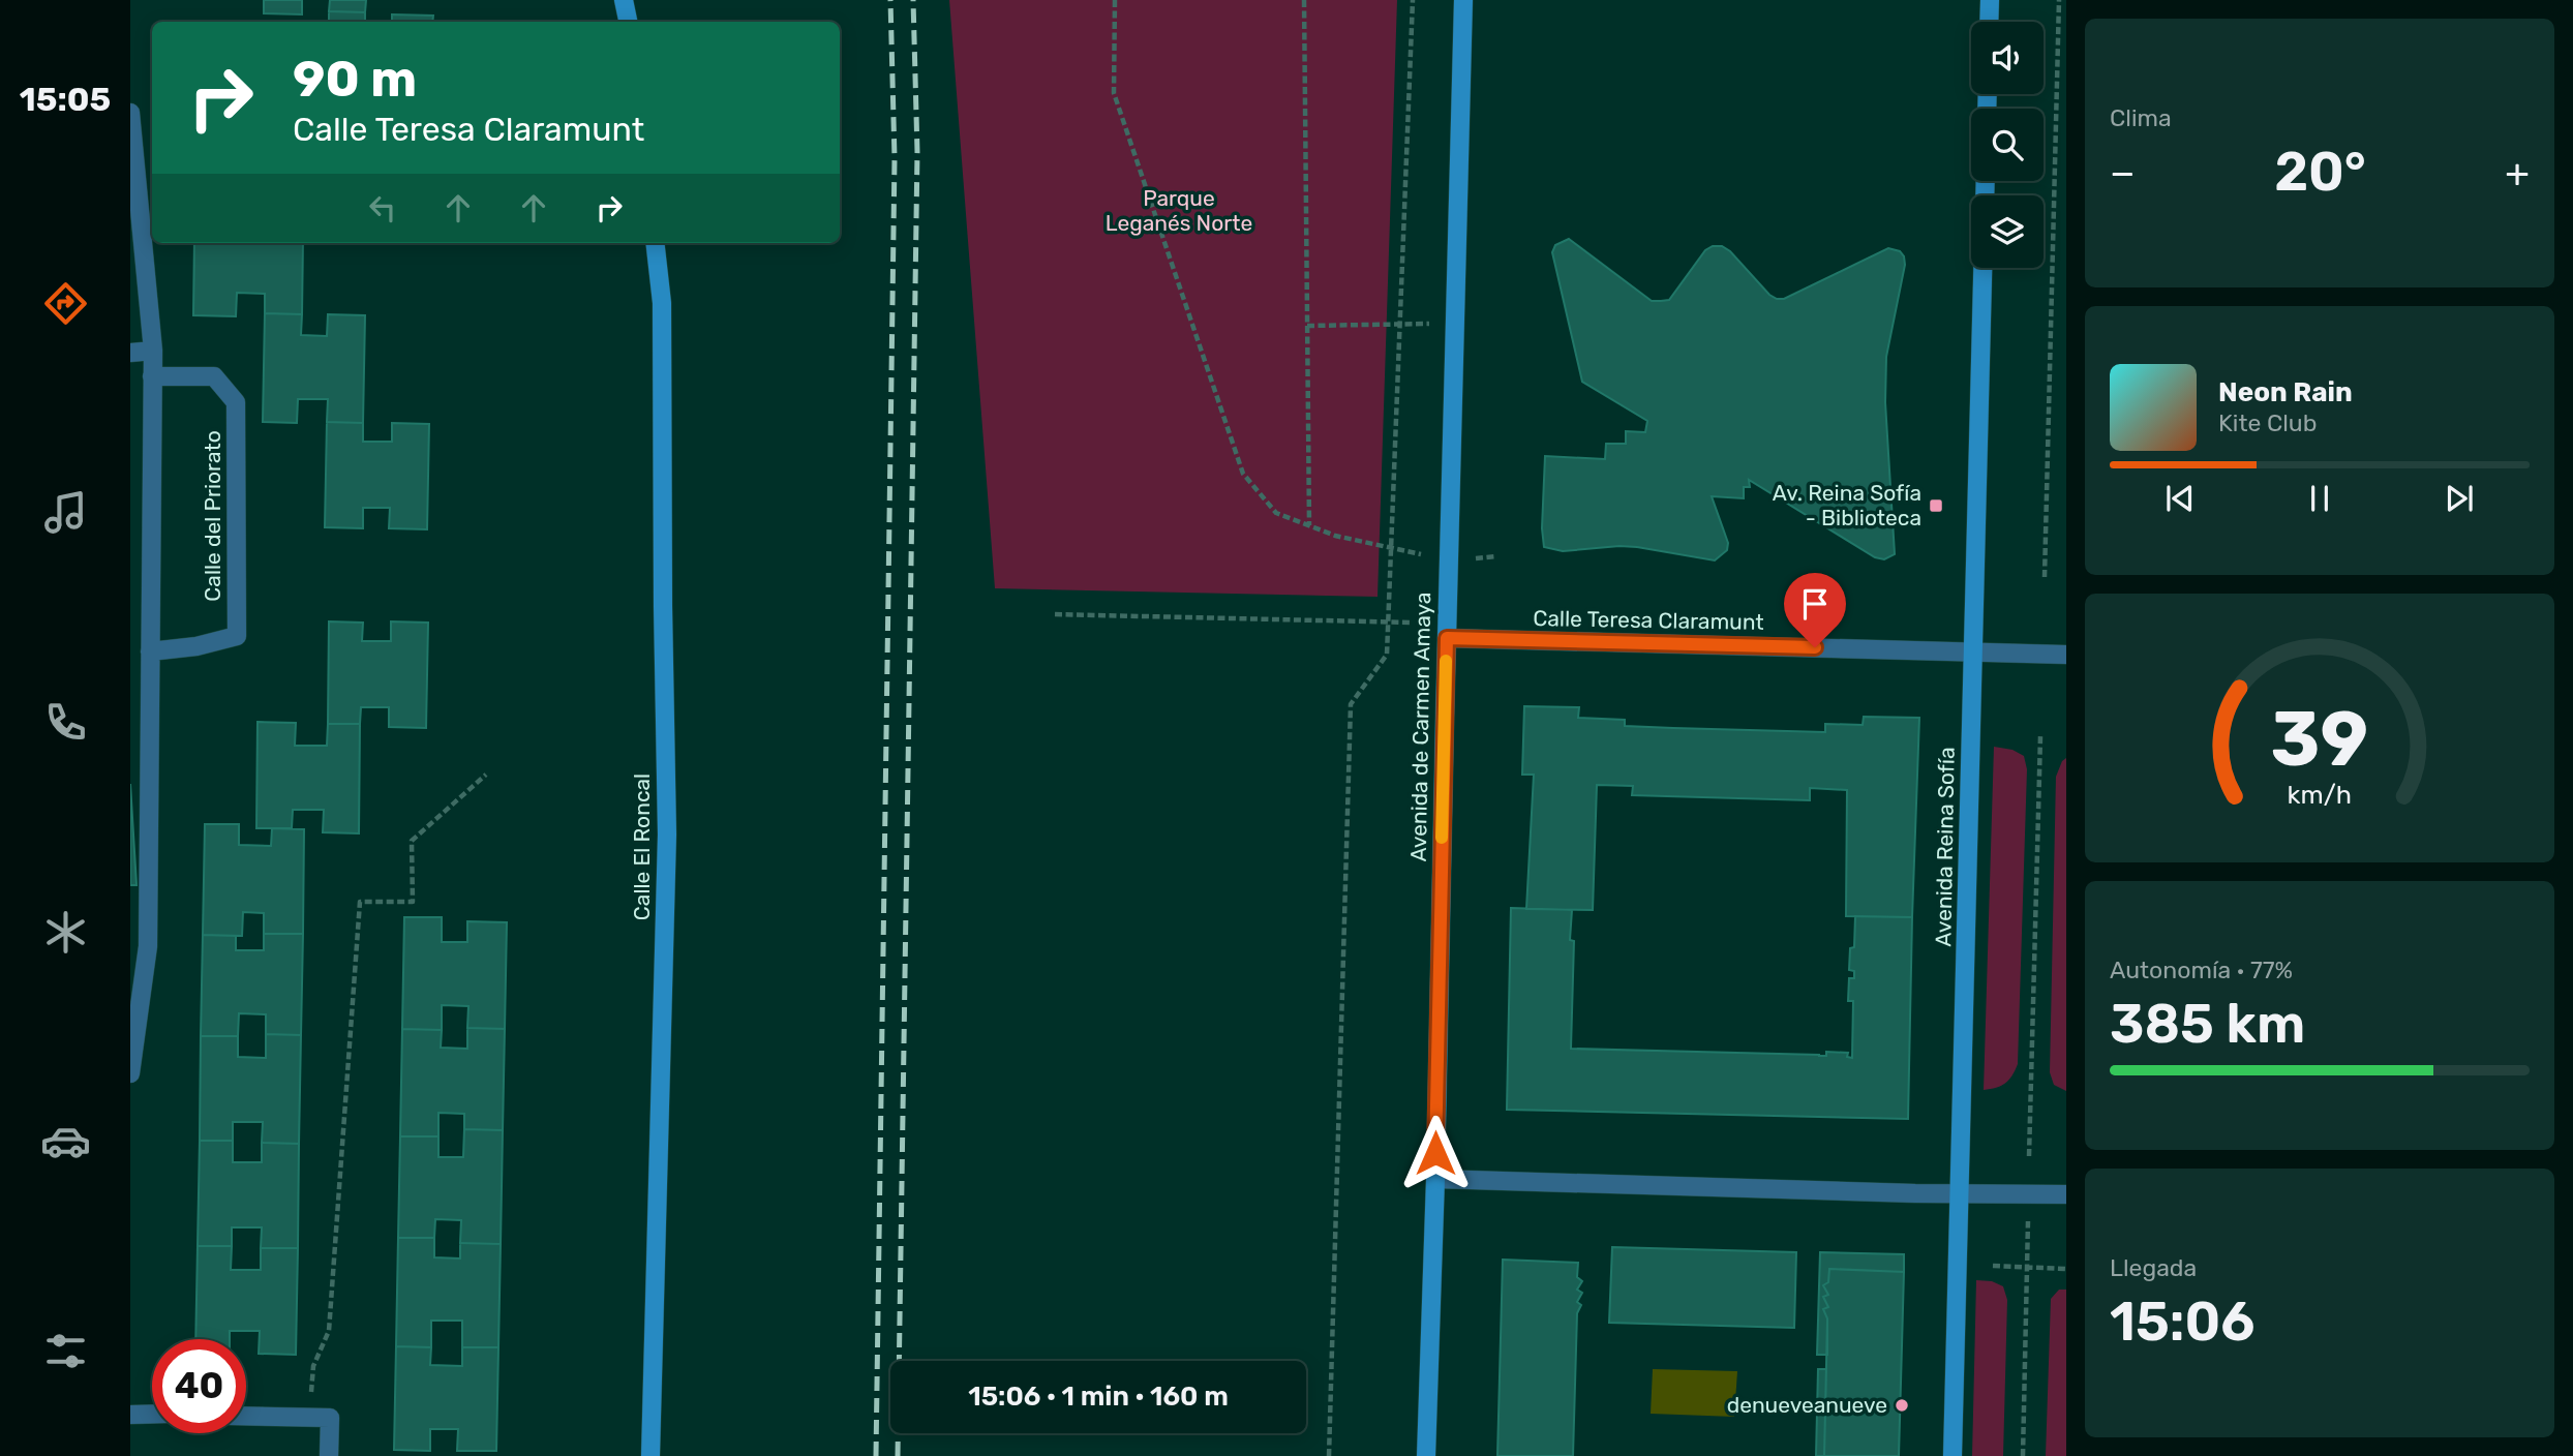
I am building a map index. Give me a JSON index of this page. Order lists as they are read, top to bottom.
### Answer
{
  "streets": {
    "street": [
      "Calle del Priorato",
      "Calle Teresa Claramunt",
      "Avenida de Carmen Amaya",
      "Calle El Roncal",
      "Avenida Reina Sofía"
    ]
  },
  "crossings": [
    ["Calle Teresa Claramunt", "Avenida de Carmen Amaya"],
    ["Calle Teresa Claramunt", "Avenida Reina Sofía"]
  ],
  "parks": ["Parque Leganés Norte"],
  "places": {
    "transit": ["Av. Reina Sofía - Biblioteca"],
    "other": ["denueveanueve"]
  },
  "page": {
    "tabs": "15:05",
    "tile": [
      "Clima",
      ["Autonomía · 77%", "385 km"],
      ["Llegada", "15:06"]
    ],
    "turn": ["90 m", "Calle Teresa Claramunt"],
    "heat": ["−", "20°", "+"],
    "song": ["Neon Rain", "Kite Club"],
    "limit": "40",
    "trip": "15:06 · 1 min · 160 m",
    "gauge": ["39", "km/h"]
  }
}
